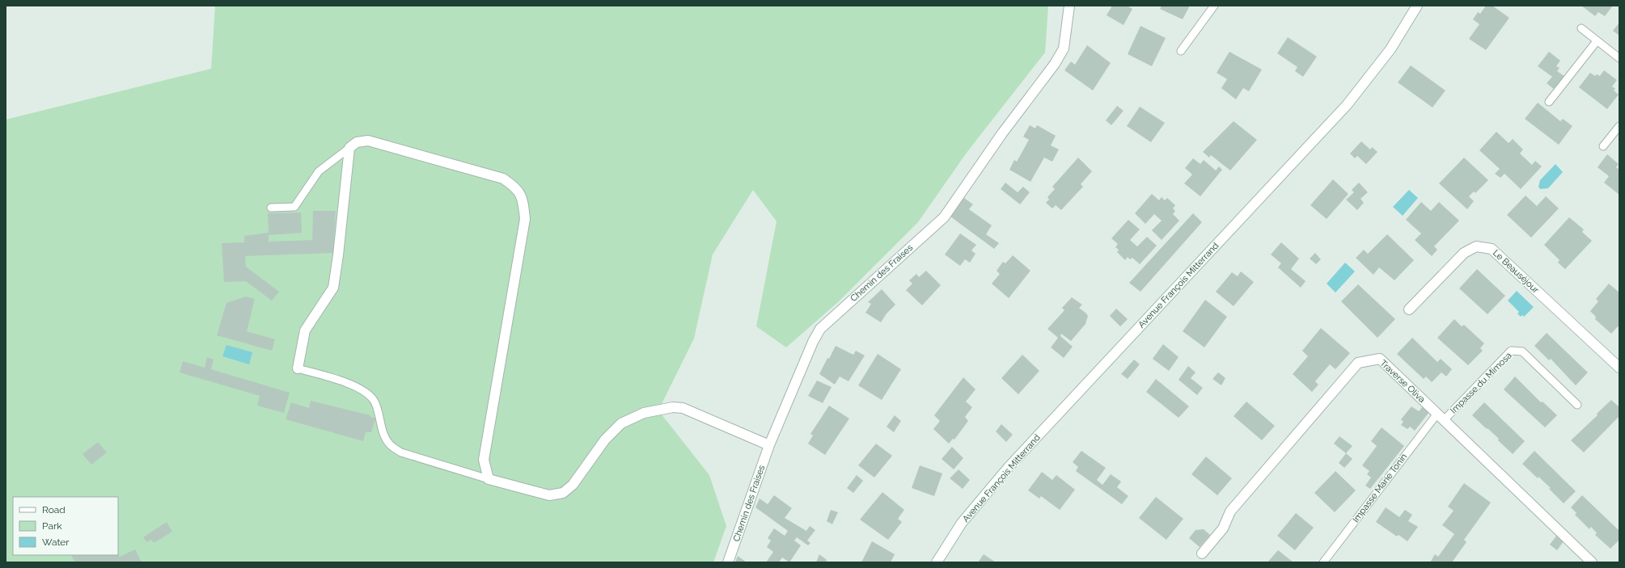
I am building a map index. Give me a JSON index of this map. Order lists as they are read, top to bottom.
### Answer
{
  "streets": {
    "street": [
      "Le Beauséjour",
      "Chemin des Fraises",
      "Avenue François Mitterrand",
      "Traverse Oliva"
    ],
    "lane": ["Impasse du Mimosa", "Impasse Marie Tonin"]
  },
  "crossings": [
    ["Traverse Oliva", "Impasse du Mimosa"],
    ["Traverse Oliva", "Impasse Marie Tonin"],
    ["Impasse du Mimosa", "Impasse Marie Tonin"]
  ],
  "legend": ["Road", "Park", "Water"]
}
